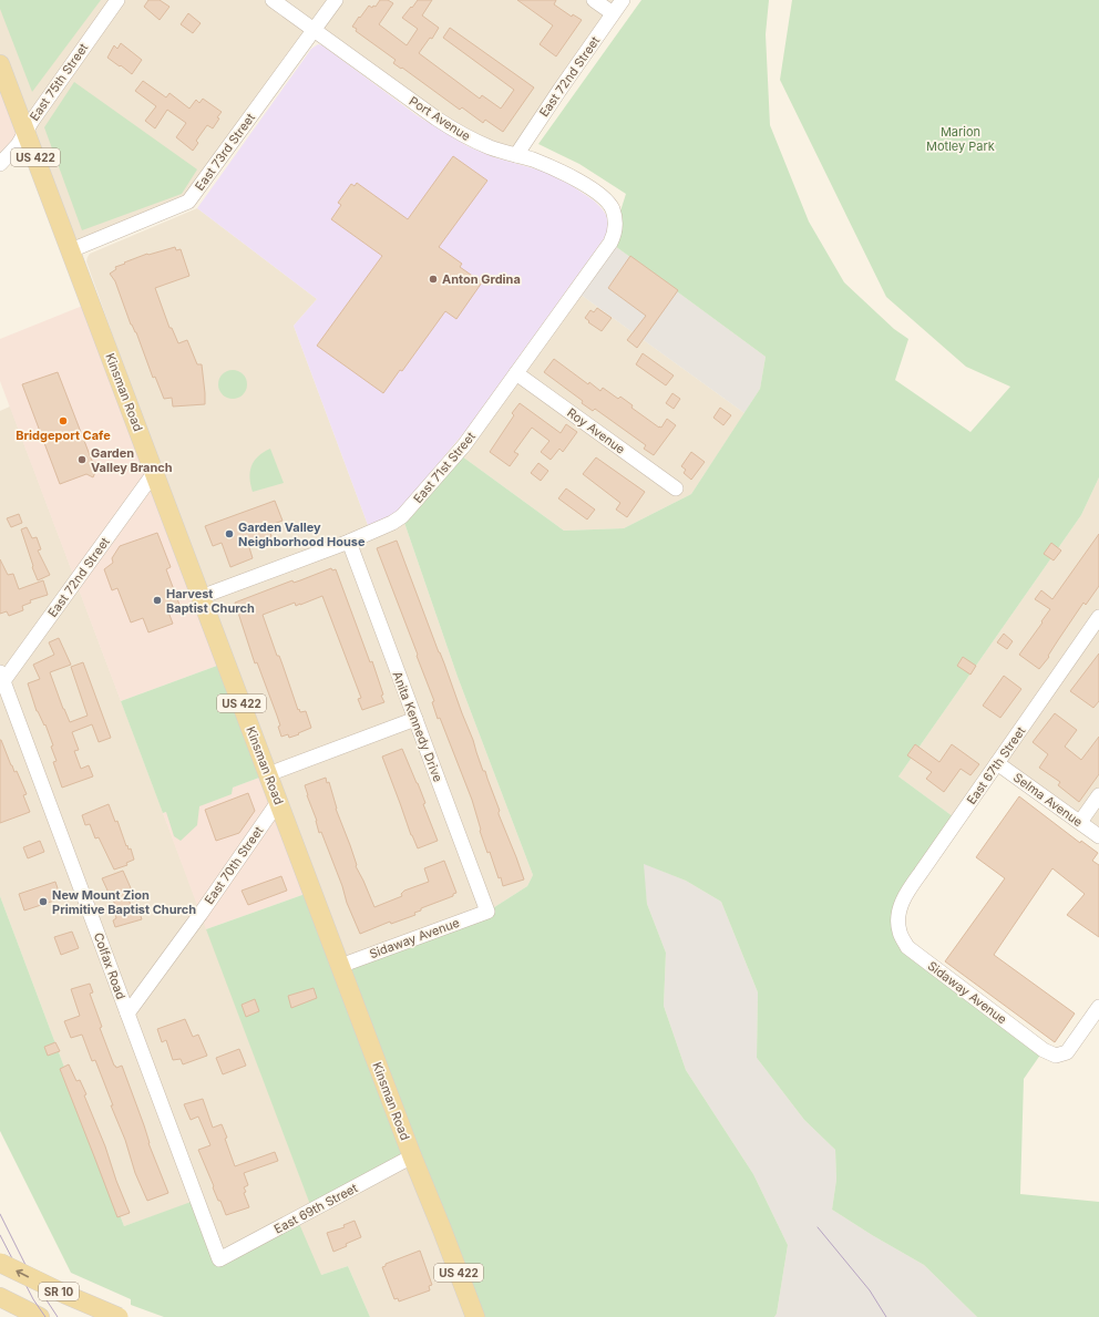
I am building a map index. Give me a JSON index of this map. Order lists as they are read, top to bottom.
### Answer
{
  "streets": {
    "main road": ["US 422", "Kinsman Road", "SR 10"],
    "street": [
      "East 72nd Street",
      "East 75th Street",
      "Port Avenue",
      "East 73rd Street",
      "Roy Avenue",
      "East 71st Street",
      "Anita Kennedy Drive",
      "East 67th Street",
      "Selma Avenue",
      "East 70th Street",
      "Sidaway Avenue",
      "Colfax Road",
      "East 69th Street"
    ]
  },
  "crossings": [
    ["East 72nd Street", "Port Avenue"],
    ["East 72nd Street", "Kinsman Road"],
    ["East 72nd Street", "Colfax Road"],
    ["East 75th Street", "Kinsman Road"],
    ["Port Avenue", "East 73rd Street"],
    ["Port Avenue", "East 71st Street"],
    ["East 73rd Street", "Kinsman Road"],
    ["Kinsman Road", "East 71st Street"],
    ["Kinsman Road", "East 70th Street"],
    ["Kinsman Road", "Sidaway Avenue"],
    ["Kinsman Road", "East 69th Street"],
    ["Roy Avenue", "East 71st Street"],
    ["East 71st Street", "Anita Kennedy Drive"],
    ["Anita Kennedy Drive", "Sidaway Avenue"],
    ["East 67th Street", "Selma Avenue"],
    ["East 67th Street", "Sidaway Avenue"],
    ["East 70th Street", "Colfax Road"],
    ["Colfax Road", "East 69th Street"]
  ],
  "parks": ["Marion Motley Park"],
  "places": [
    "Anton Grdina",
    "Bridgeport Cafe",
    "Garden Valley Branch",
    "Garden Valley Neighborhood House",
    "Harvest Baptist Church",
    "New Mount Zion Primitive Baptist Church"
  ]
}
